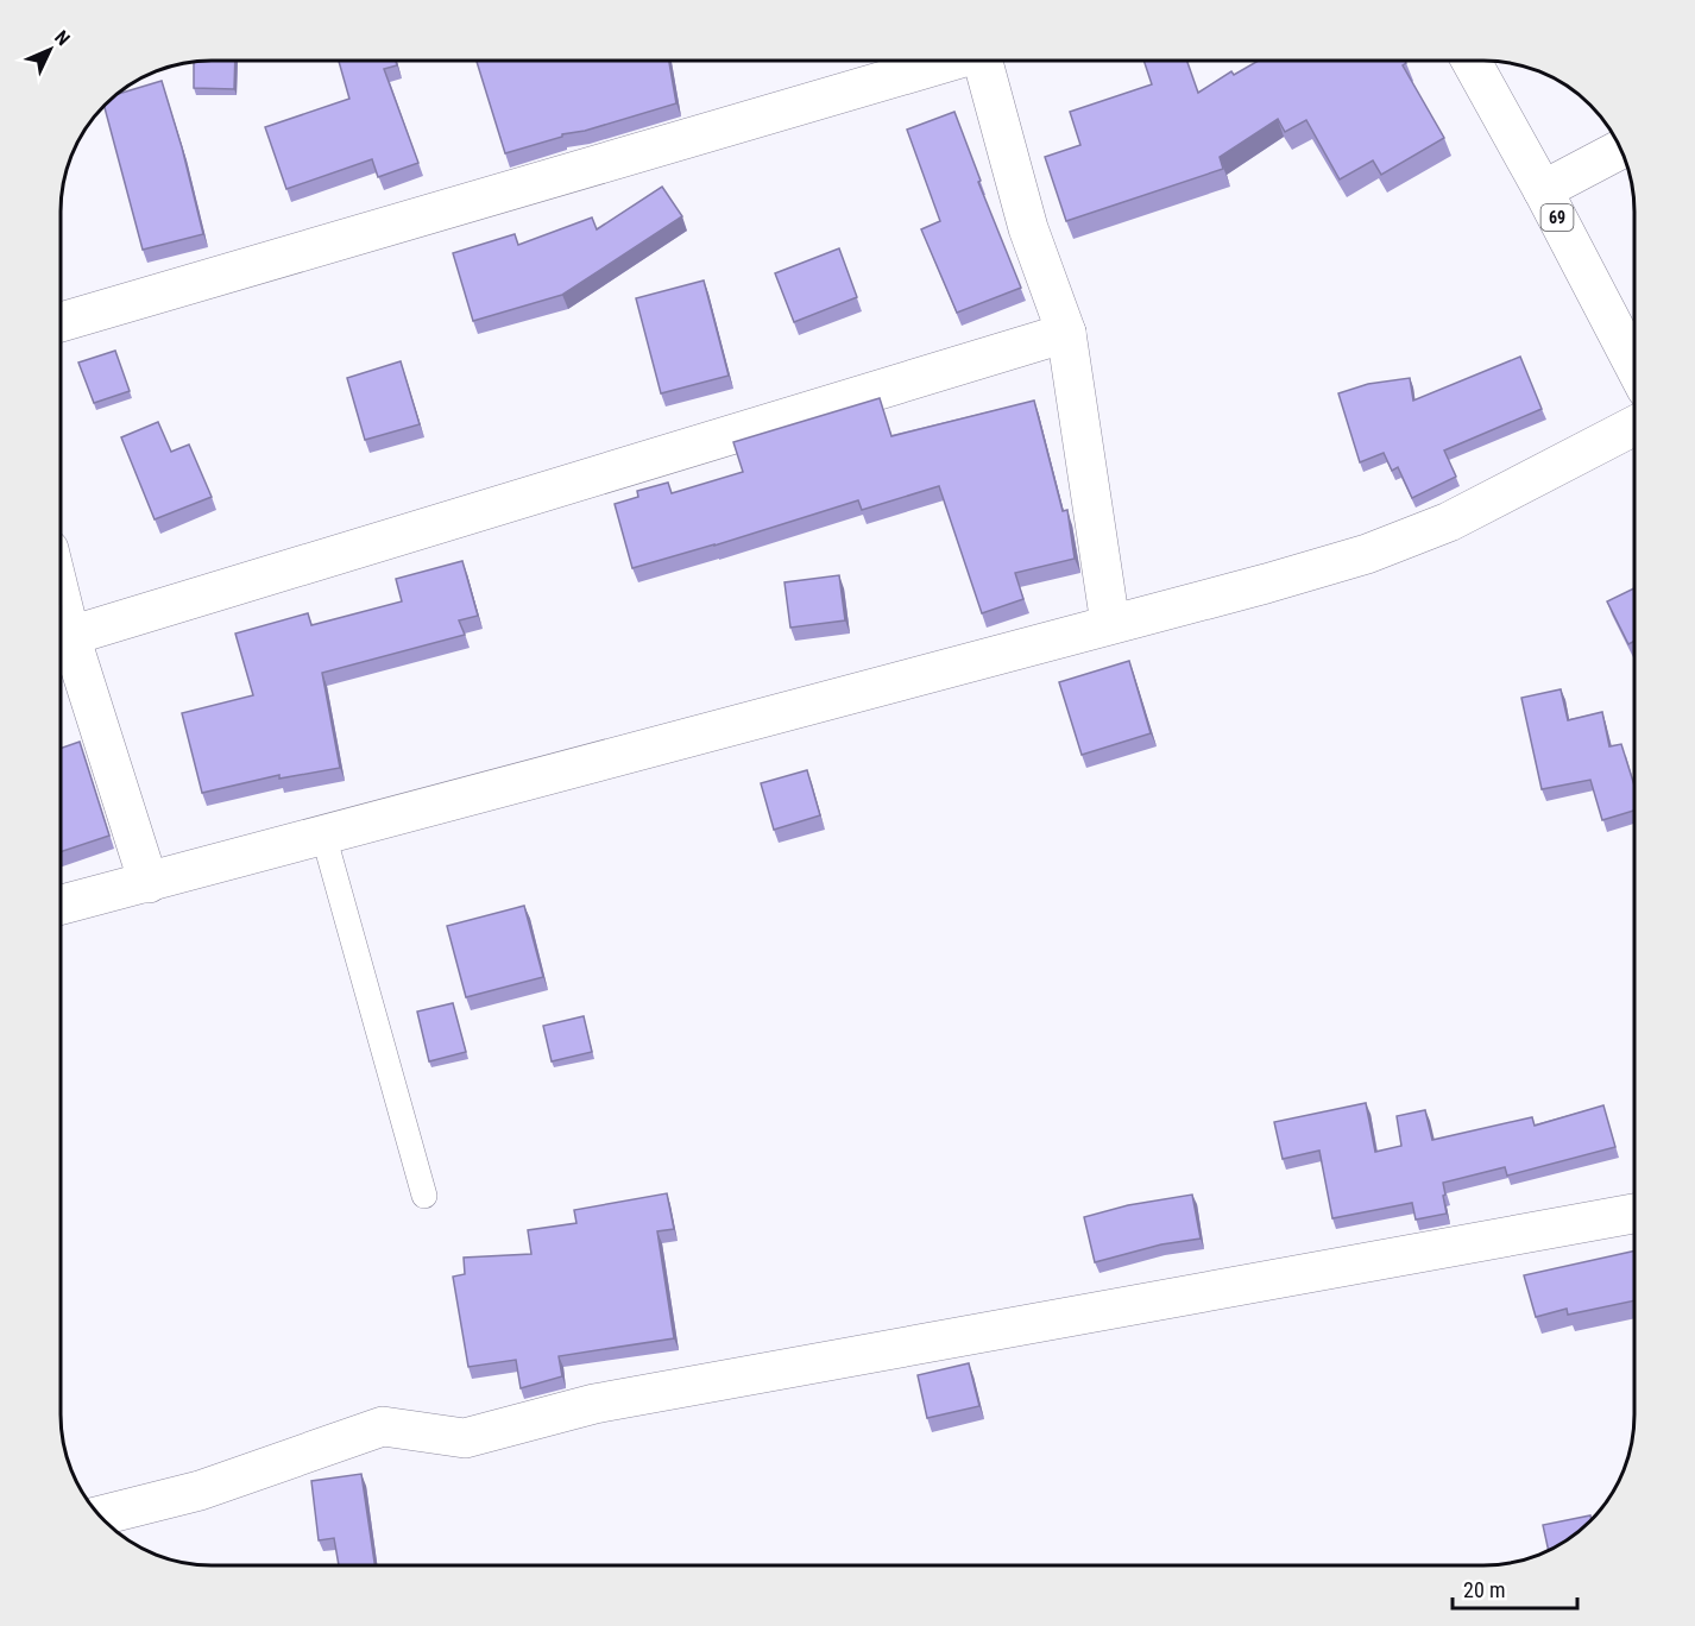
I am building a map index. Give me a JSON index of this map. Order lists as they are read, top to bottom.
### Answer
{
  "streets": {
    "street": ["69"]
  },
  "scale_bar": "20 m",
  "north": "top right"
}
